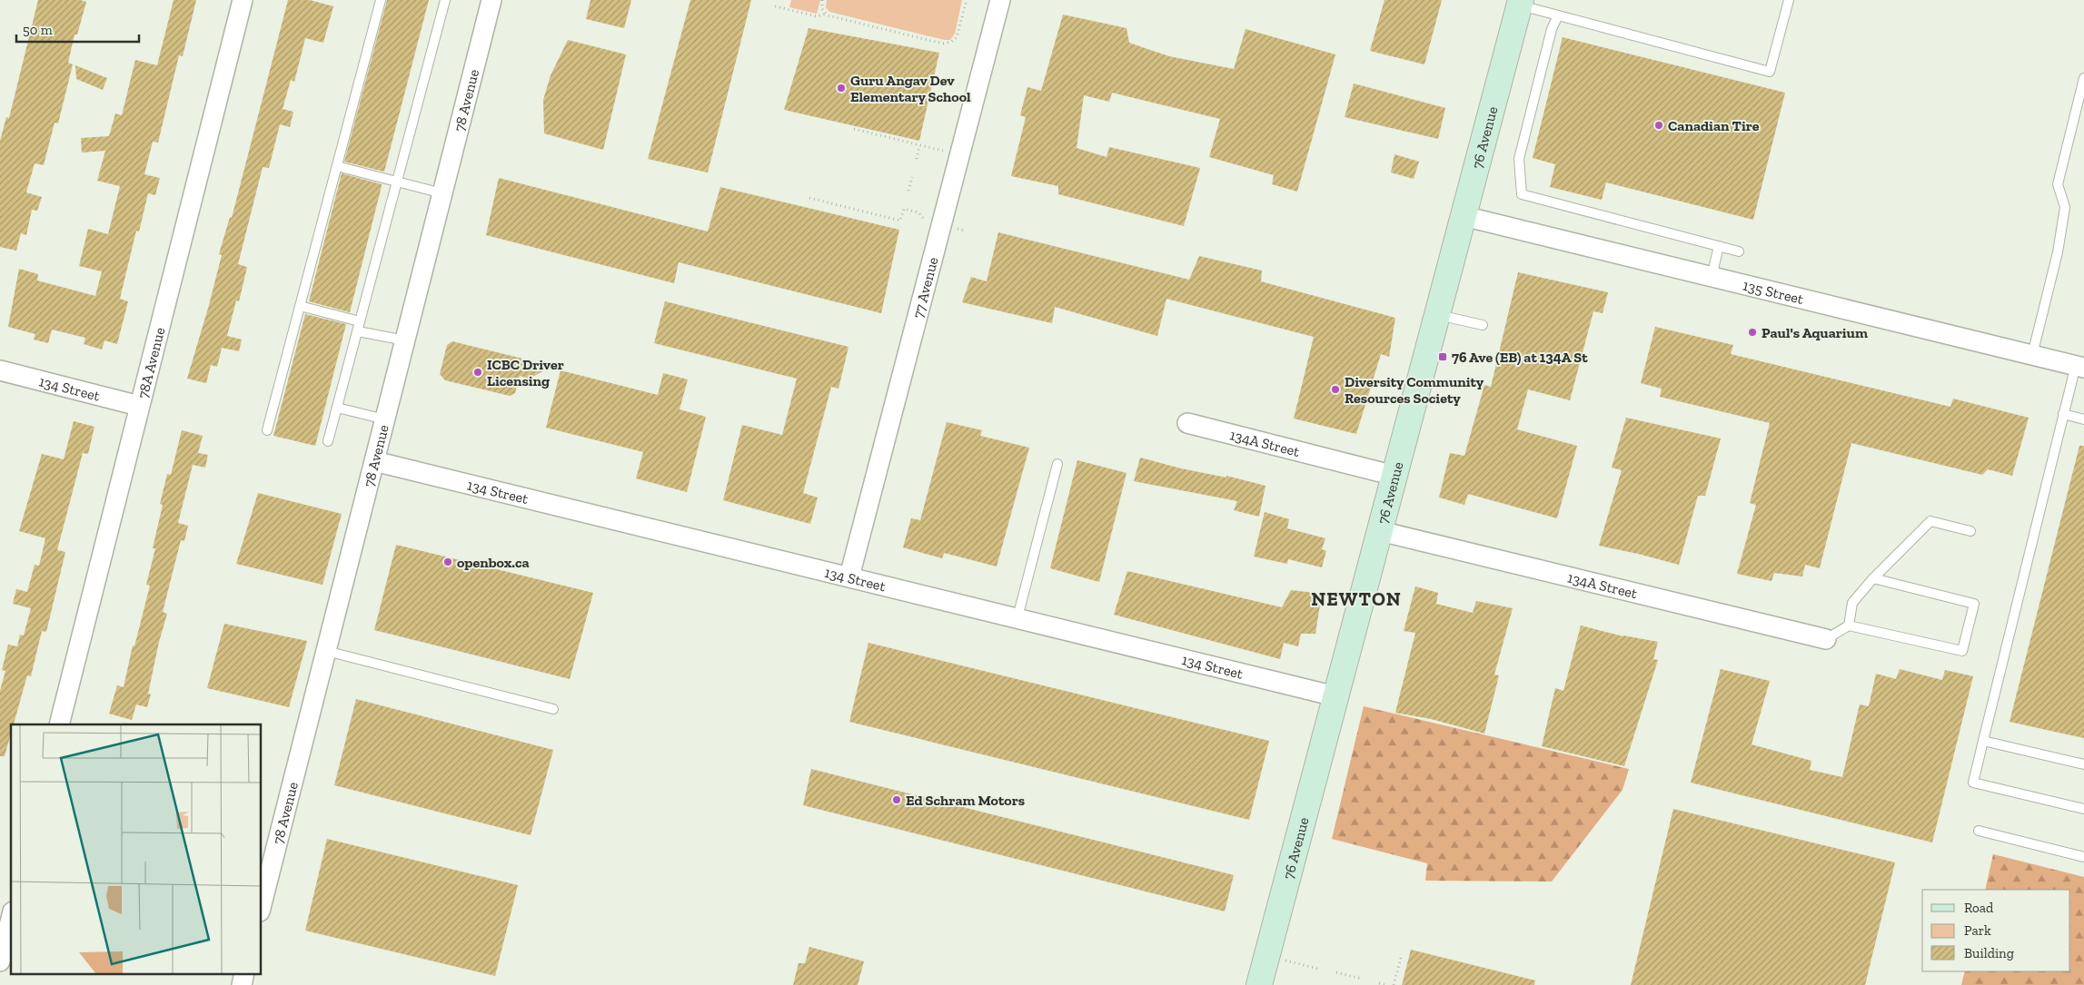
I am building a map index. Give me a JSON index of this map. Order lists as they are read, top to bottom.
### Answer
{
  "streets": {
    "main road": ["76 Avenue"],
    "street": [
      "78 Avenue",
      "77 Avenue",
      "135 Street",
      "78A Avenue",
      "134 Street",
      "134A Street"
    ]
  },
  "crossings": [
    ["78 Avenue", "134 Street"],
    ["76 Avenue", "135 Street"],
    ["76 Avenue", "134 Street"],
    ["76 Avenue", "134A Street"],
    ["77 Avenue", "134 Street"],
    ["78A Avenue", "134 Street"]
  ],
  "districts": ["NEWTON"],
  "places": {
    "other": [
      "Guru Angav Dev Elementary School",
      "Canadian Tire",
      "Paul's Aquarium",
      "ICBC Driver Licensing",
      "Diversity Community Resources Society",
      "openbox.ca",
      "Ed Schram Motors"
    ],
    "transit": ["76 Ave (EB) at 134A St"]
  },
  "legend": ["Road", "Park", "Building"],
  "scale_bar": "50 m"
}
